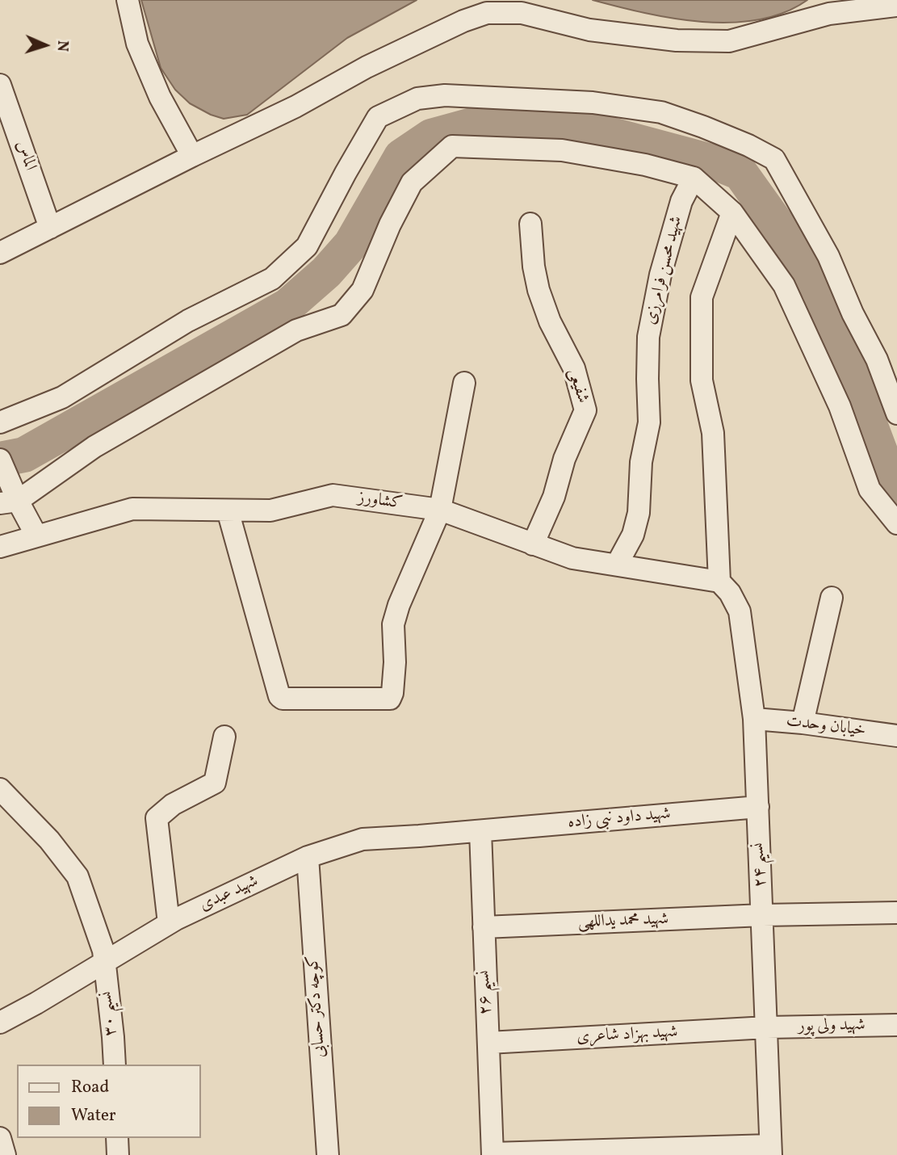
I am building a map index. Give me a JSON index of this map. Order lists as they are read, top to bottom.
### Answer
{
  "streets": {
    "street": [
      "الماس",
      "شهید محسن فرامرزی",
      "شفیعی",
      "کشاورز",
      "خیابان وحدت",
      "شهید داود نبی زاده",
      "نسیم ۲۴",
      "شهید عبدی",
      "شهید محمد یداللهی",
      "نسیم ۲۶",
      "کوچه دکتر حسابی",
      "نسیم ۳۰",
      "شهید ولی پور",
      "شهید بهزاد شاعری"
    ]
  },
  "crossings": [
    ["شهید محسن فرامرزی", "کشاورز"],
    ["شفیعی", "کشاورز"],
    ["کشاورز", "نسیم ۲۴"],
    ["خیابان وحدت", "نسیم ۲۴"],
    ["شهید داود نبی زاده", "نسیم ۲۴"],
    ["شهید داود نبی زاده", "شهید عبدی"],
    ["شهید داود نبی زاده", "نسیم ۲۶"],
    ["نسیم ۲۴", "شهید محمد یداللهی"],
    ["نسیم ۲۴", "شهید ولی پور"],
    ["نسیم ۲۴", "شهید بهزاد شاعری"],
    ["شهید عبدی", "نسیم ۲۶"],
    ["شهید عبدی", "کوچه دکتر حسابی"],
    ["شهید عبدی", "نسیم ۳۰"],
    ["شهید محمد یداللهی", "نسیم ۲۶"],
    ["نسیم ۲۶", "شهید بهزاد شاعری"],
    ["شهید ولی پور", "شهید بهزاد شاعری"]
  ],
  "legend": ["Road", "Water"],
  "north": "right"
}
